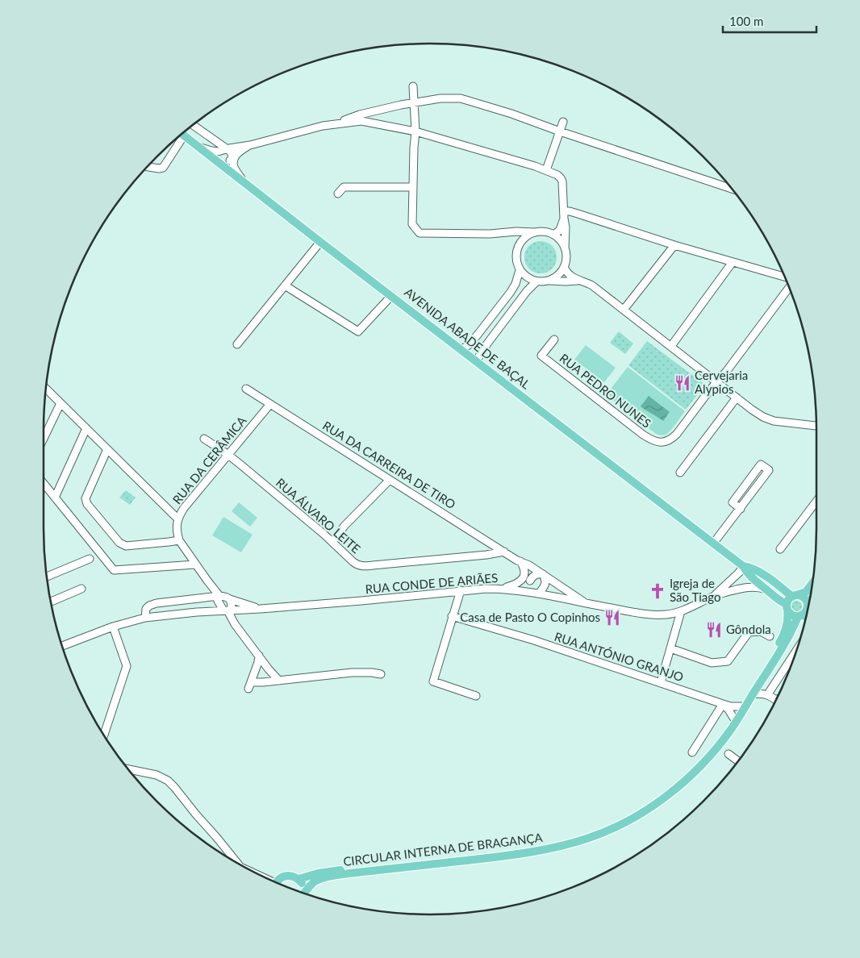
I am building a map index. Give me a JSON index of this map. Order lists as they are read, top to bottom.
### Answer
{
  "streets": {
    "main road": ["AVENIDA ABADE DE BAÇAL", "CIRCULAR INTERNA DE BRAGANÇA"],
    "street": [
      "RUA PEDRO NUNES",
      "RUA DA CERÂMICA",
      "RUA DA CARREIRA DE TIRO",
      "RUA ÁLVARO LEITE",
      "RUA CONDE DE ARIÃES",
      "RUA ANTÓNIO GRANJO"
    ]
  },
  "crossings": [
    ["AVENIDA ABADE DE BAÇAL", "RUA CONDE DE ARIÃES"],
    ["AVENIDA ABADE DE BAÇAL", "RUA ANTÓNIO GRANJO"],
    ["AVENIDA ABADE DE BAÇAL", "CIRCULAR INTERNA DE BRAGANÇA"],
    ["RUA DA CERÂMICA", "RUA DA CARREIRA DE TIRO"],
    ["RUA DA CERÂMICA", "RUA ÁLVARO LEITE"],
    ["RUA DA CARREIRA DE TIRO", "RUA ÁLVARO LEITE"],
    ["RUA DA CARREIRA DE TIRO", "RUA CONDE DE ARIÃES"],
    ["RUA CONDE DE ARIÃES", "RUA ANTÓNIO GRANJO"],
    ["RUA CONDE DE ARIÃES", "CIRCULAR INTERNA DE BRAGANÇA"],
    ["RUA ANTÓNIO GRANJO", "CIRCULAR INTERNA DE BRAGANÇA"]
  ],
  "places": {
    "restaurant": ["Cervejaria Alypios", "Casa de Pasto O Copinhos", "Gôndola"],
    "church": ["Igreja de São Tiago"]
  },
  "scale_bar": "100 m"
}
